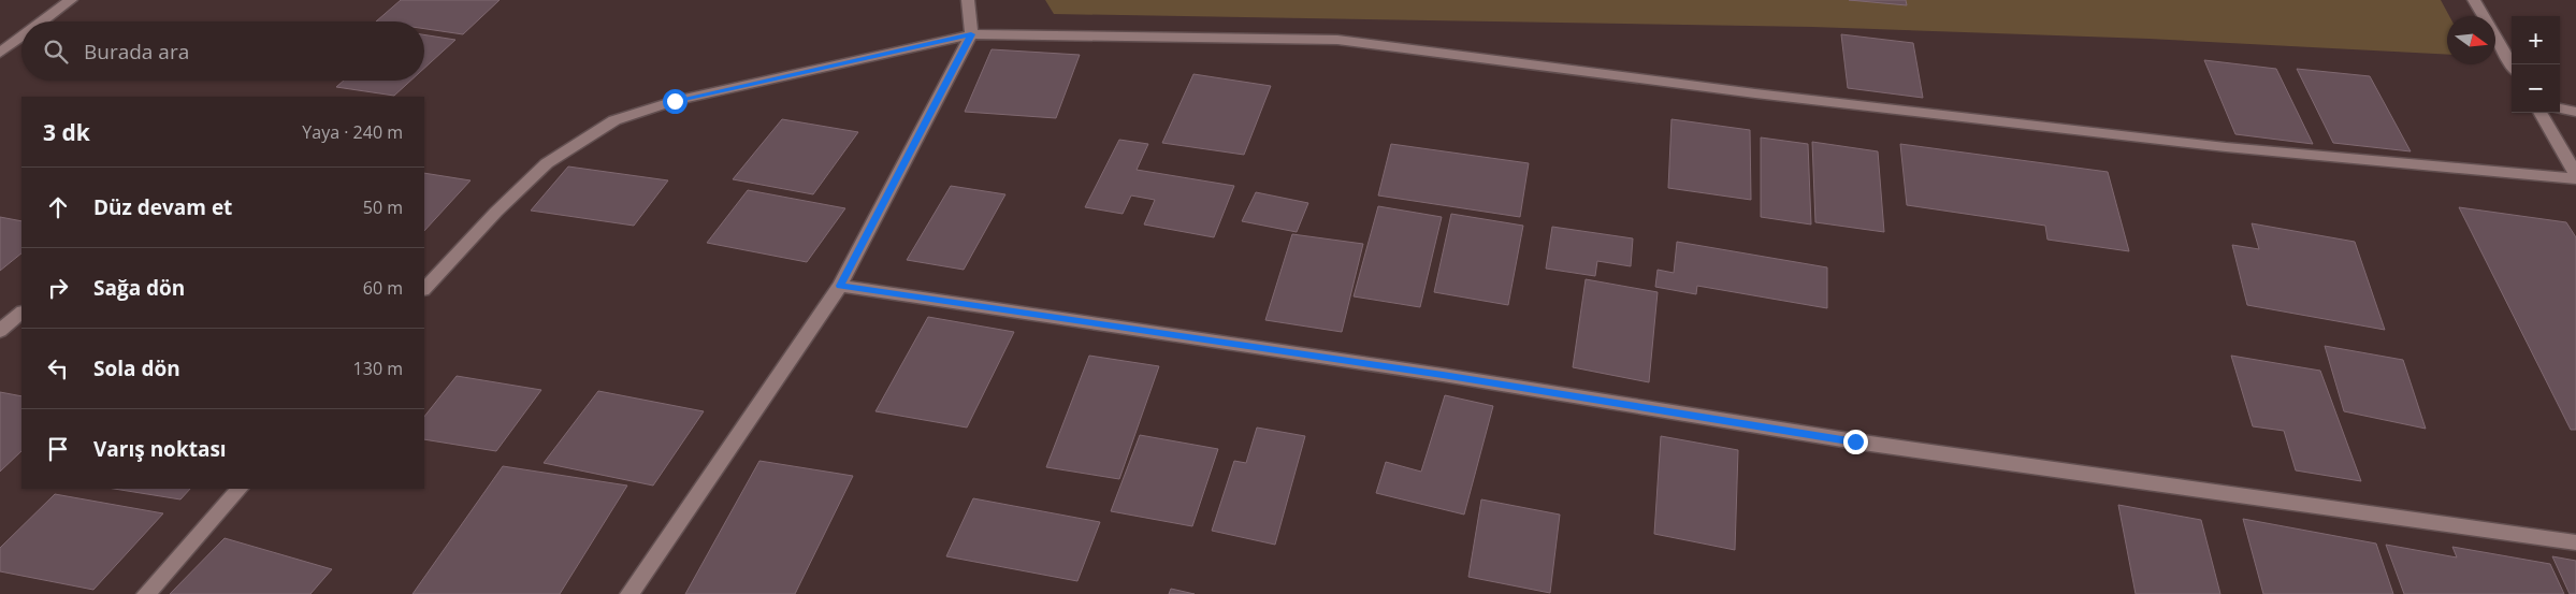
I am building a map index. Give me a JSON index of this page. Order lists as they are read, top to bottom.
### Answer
{
  "north": "right",
  "page": {
    "map_buttons": ["+", "−"],
    "search": "Burada ara",
    "heading": ["3 dk", "Yaya · 240 m"],
    "list": [
      ["Düz devam et", "50 m"],
      ["Sağa dön", "60 m"],
      ["Sola dön", "130 m"],
      "Varış noktası"
    ]
  }
}
